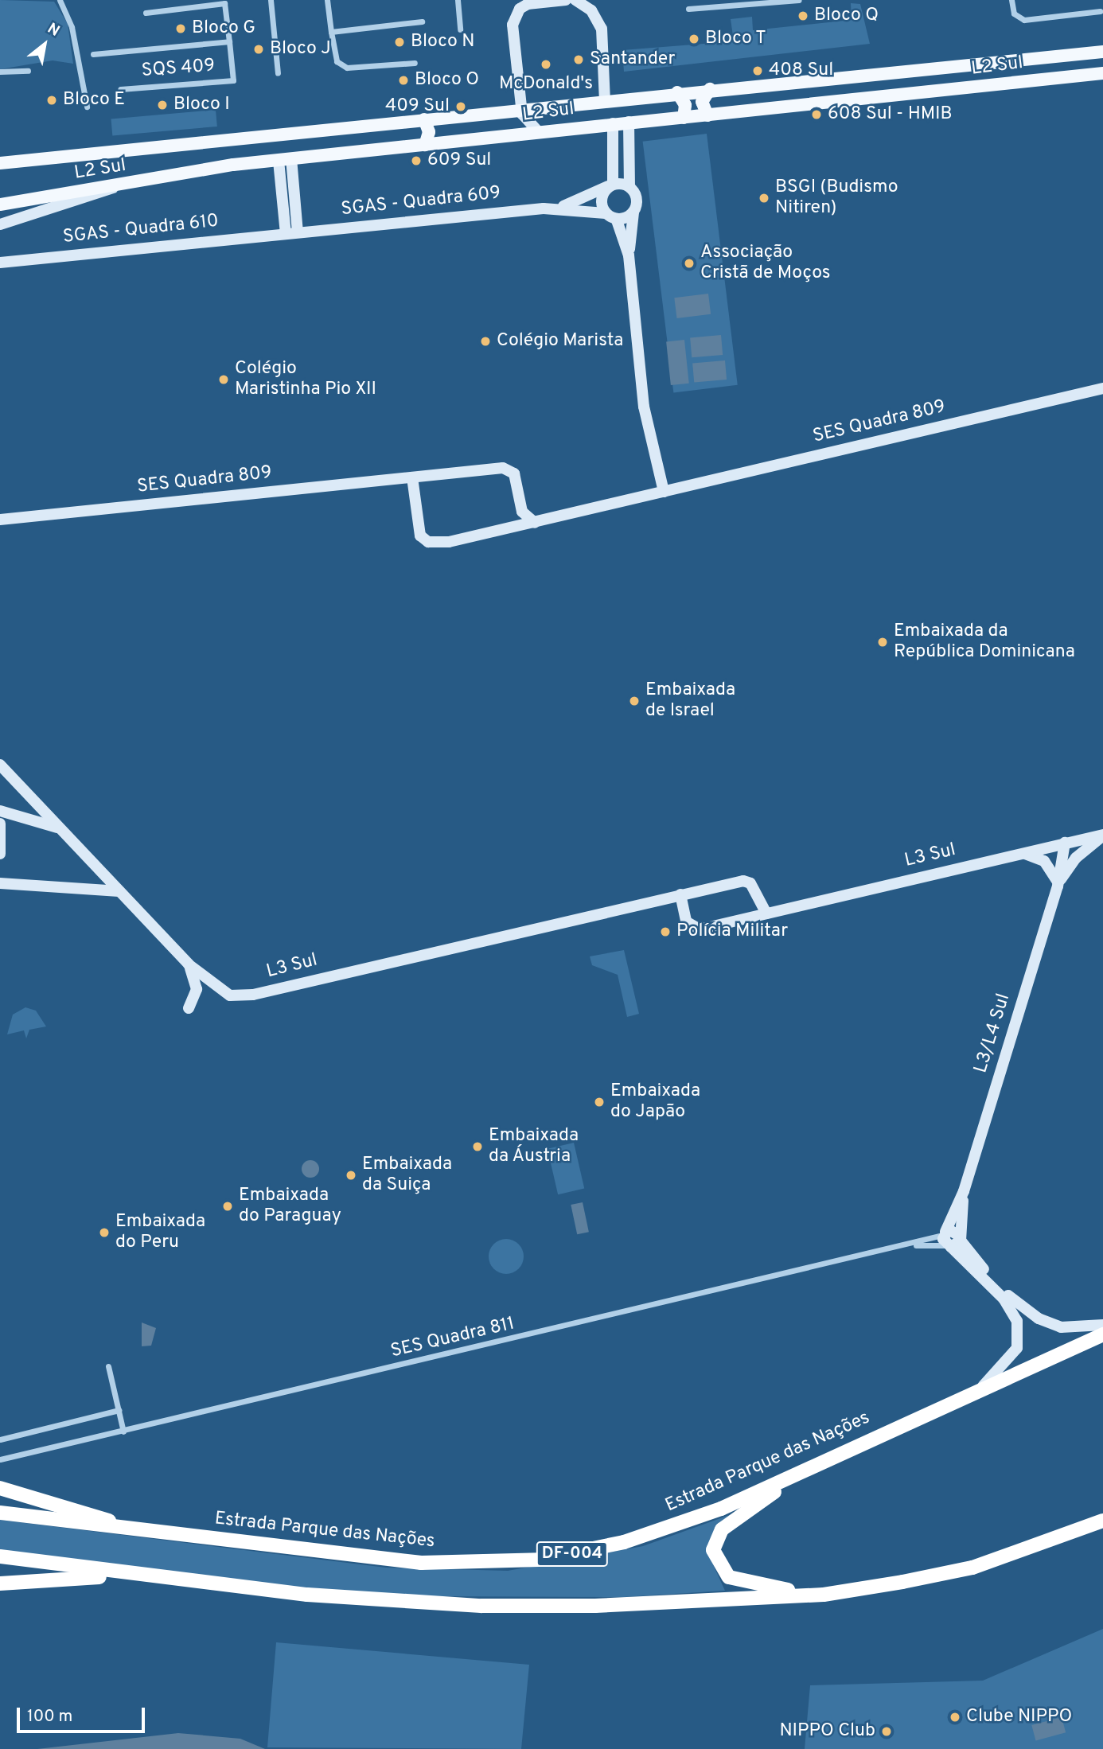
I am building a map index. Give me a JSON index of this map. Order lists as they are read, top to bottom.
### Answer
{
  "streets": {
    "highway": ["Estrada Parque das Nações", "DF-004"],
    "main road": ["L2 Sul"],
    "street": [
      "SQS 409",
      "SGAS - Quadra 609",
      "SGAS - Quadra 610",
      "SES Quadra 809",
      "L3 Sul",
      "L3/L4 Sul",
      "SES Quadra 811"
    ]
  },
  "crossings": [
    ["SGAS - Quadra 609", "SGAS - Quadra 610"],
    ["L3 Sul", "L3/L4 Sul"],
    ["L3/L4 Sul", "SES Quadra 811"]
  ],
  "places": [
    "Bloco Q",
    "Bloco G",
    "Bloco T",
    "Bloco N",
    "Bloco J",
    "Santander",
    "McDonald's",
    "408 Sul",
    "Bloco O",
    "Bloco E",
    "Bloco I",
    "409 Sul",
    "608 Sul - HMIB",
    "609 Sul",
    "BSGI (Budismo Nitiren)",
    "Associação Cristã de Moços",
    "Colégio Marista",
    "Colégio Maristinha Pio XII",
    "Embaixada da República Dominicana",
    "Embaixada de Israel",
    "Polícia Militar",
    "Embaixada do Japão",
    "Embaixada da Áustria",
    "Embaixada da Suiça",
    "Embaixada do Paraguay",
    "Embaixada do Peru",
    "Clube NIPPO",
    "NIPPO Club"
  ],
  "scale_bar": "100 m",
  "north": "top right"
}
